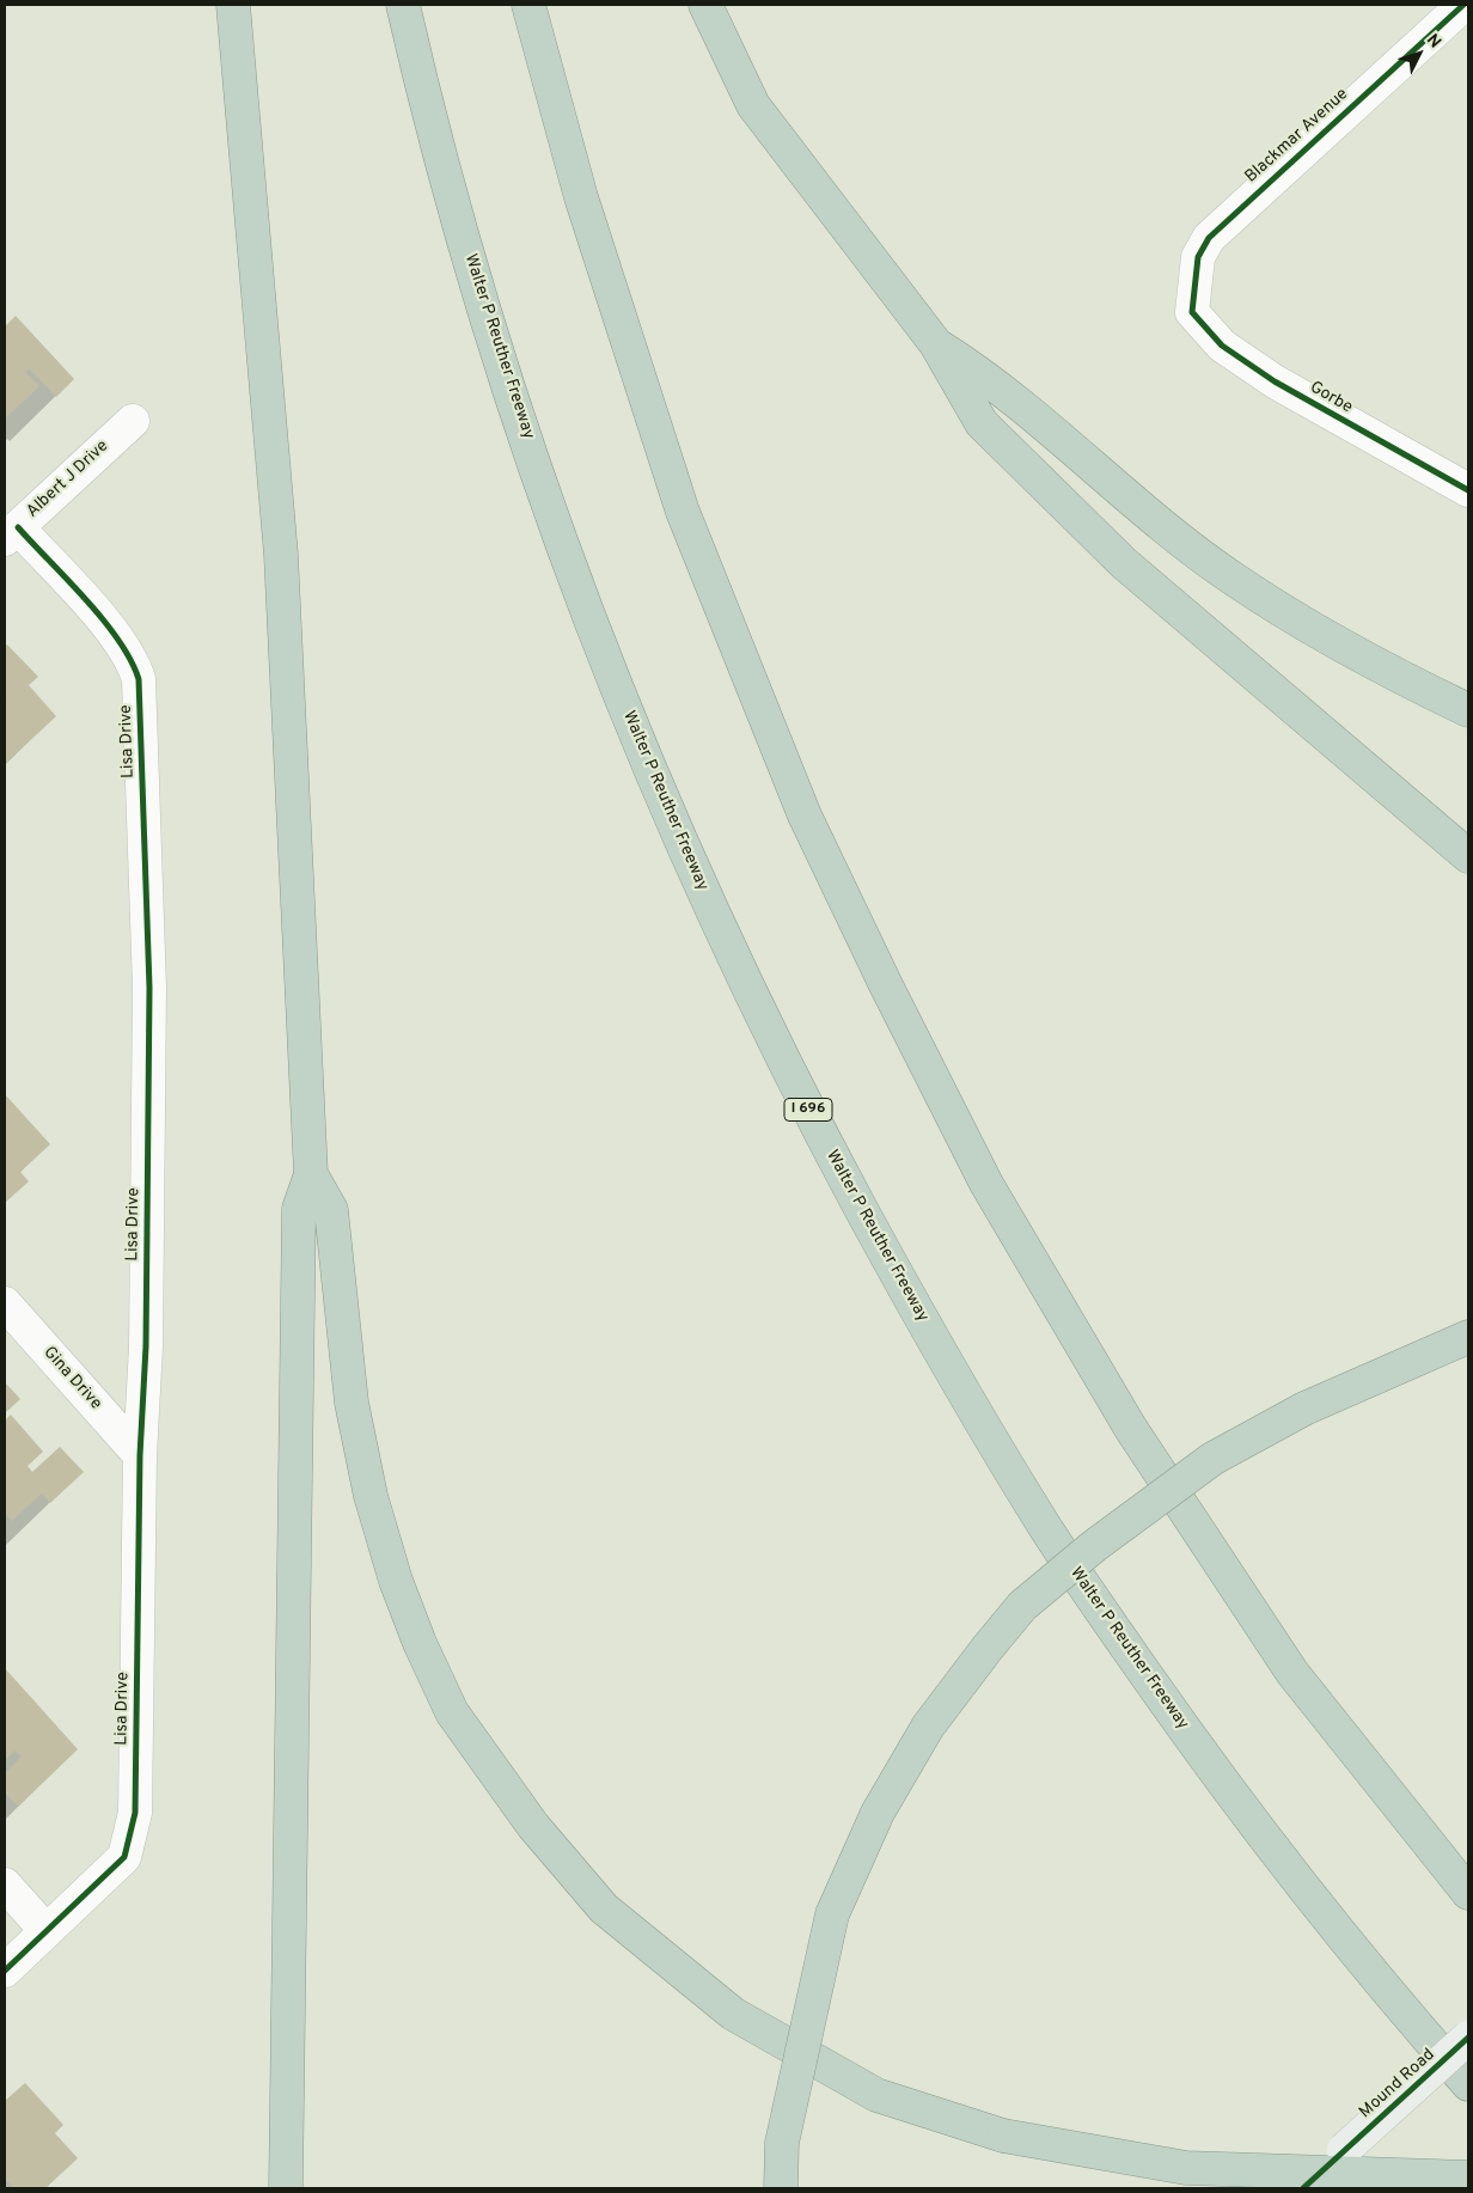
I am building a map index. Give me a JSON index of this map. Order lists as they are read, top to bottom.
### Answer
{
  "streets": {
    "highway": ["Walter P Reuther Freeway", "I 696"],
    "street": [
      "Blackmar Avenue",
      "Gorbe",
      "Albert J Drive",
      "Lisa Drive",
      "Gina Drive",
      "Mound Road"
    ]
  },
  "crossings": [
    ["Blackmar Avenue", "Gorbe"],
    ["Albert J Drive", "Lisa Drive"],
    ["Lisa Drive", "Gina Drive"]
  ],
  "north": "top right"
}
